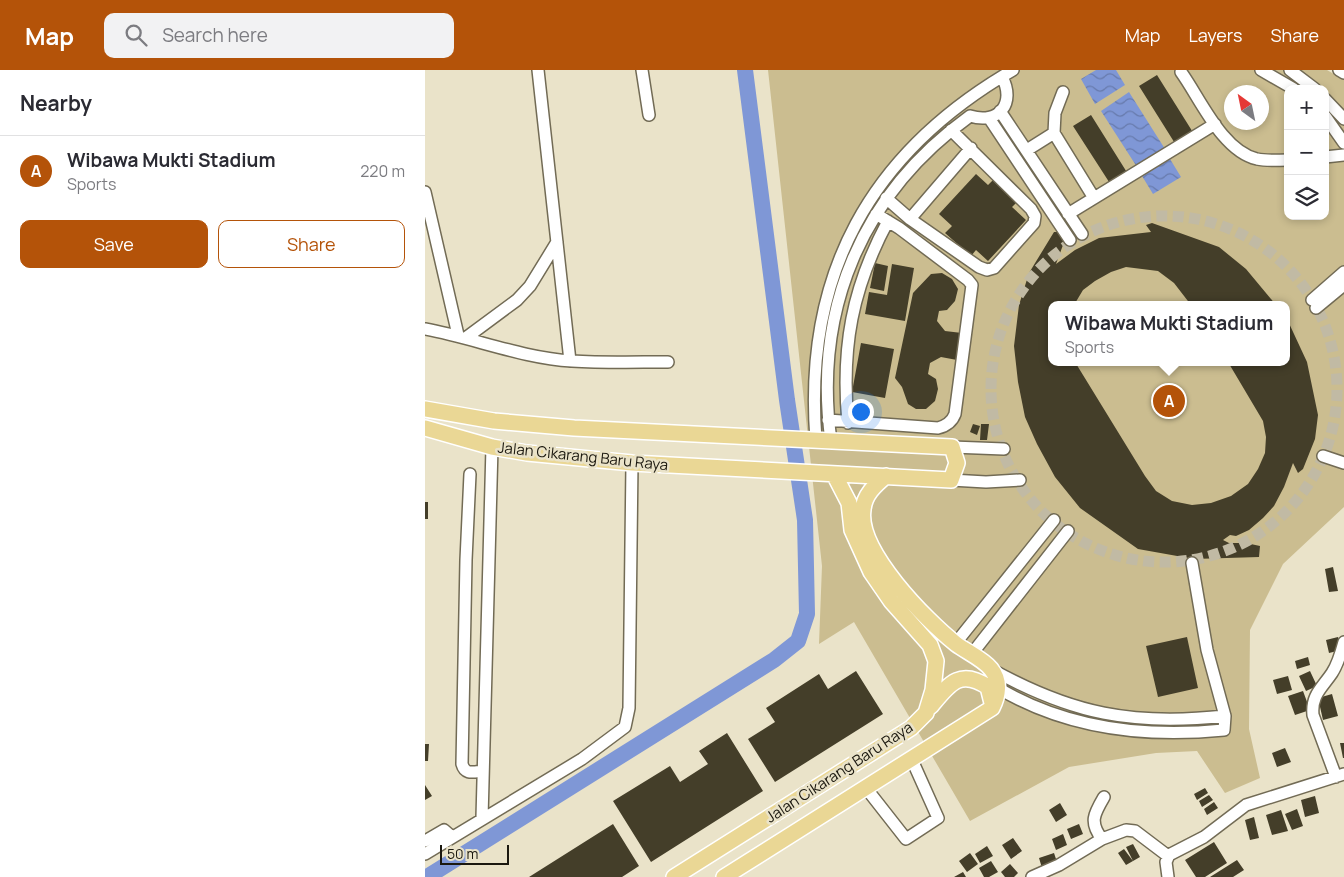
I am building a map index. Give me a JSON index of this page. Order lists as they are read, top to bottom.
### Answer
{
  "streets": {
    "main road": ["Jalan Cikarang Baru Raya"]
  },
  "scale_bar": "50 m",
  "north": "top left",
  "page": {
    "header": "Map",
    "search": "Search here",
    "nav": ["Map", "Layers", "Share"],
    "heading": "Nearby",
    "map_buttons": ["+", "−"],
    "list": [
      {
        "mark": "A",
        "name": "Wibawa Mukti Stadium",
        "note": "Sports",
        "value": "220 m"
      }
    ],
    "buttons": ["Save", "Share"],
    "popup": ["Wibawa Mukti Stadium", "Sports"],
    "pins": "A",
    "scale": "50 m"
  }
}
